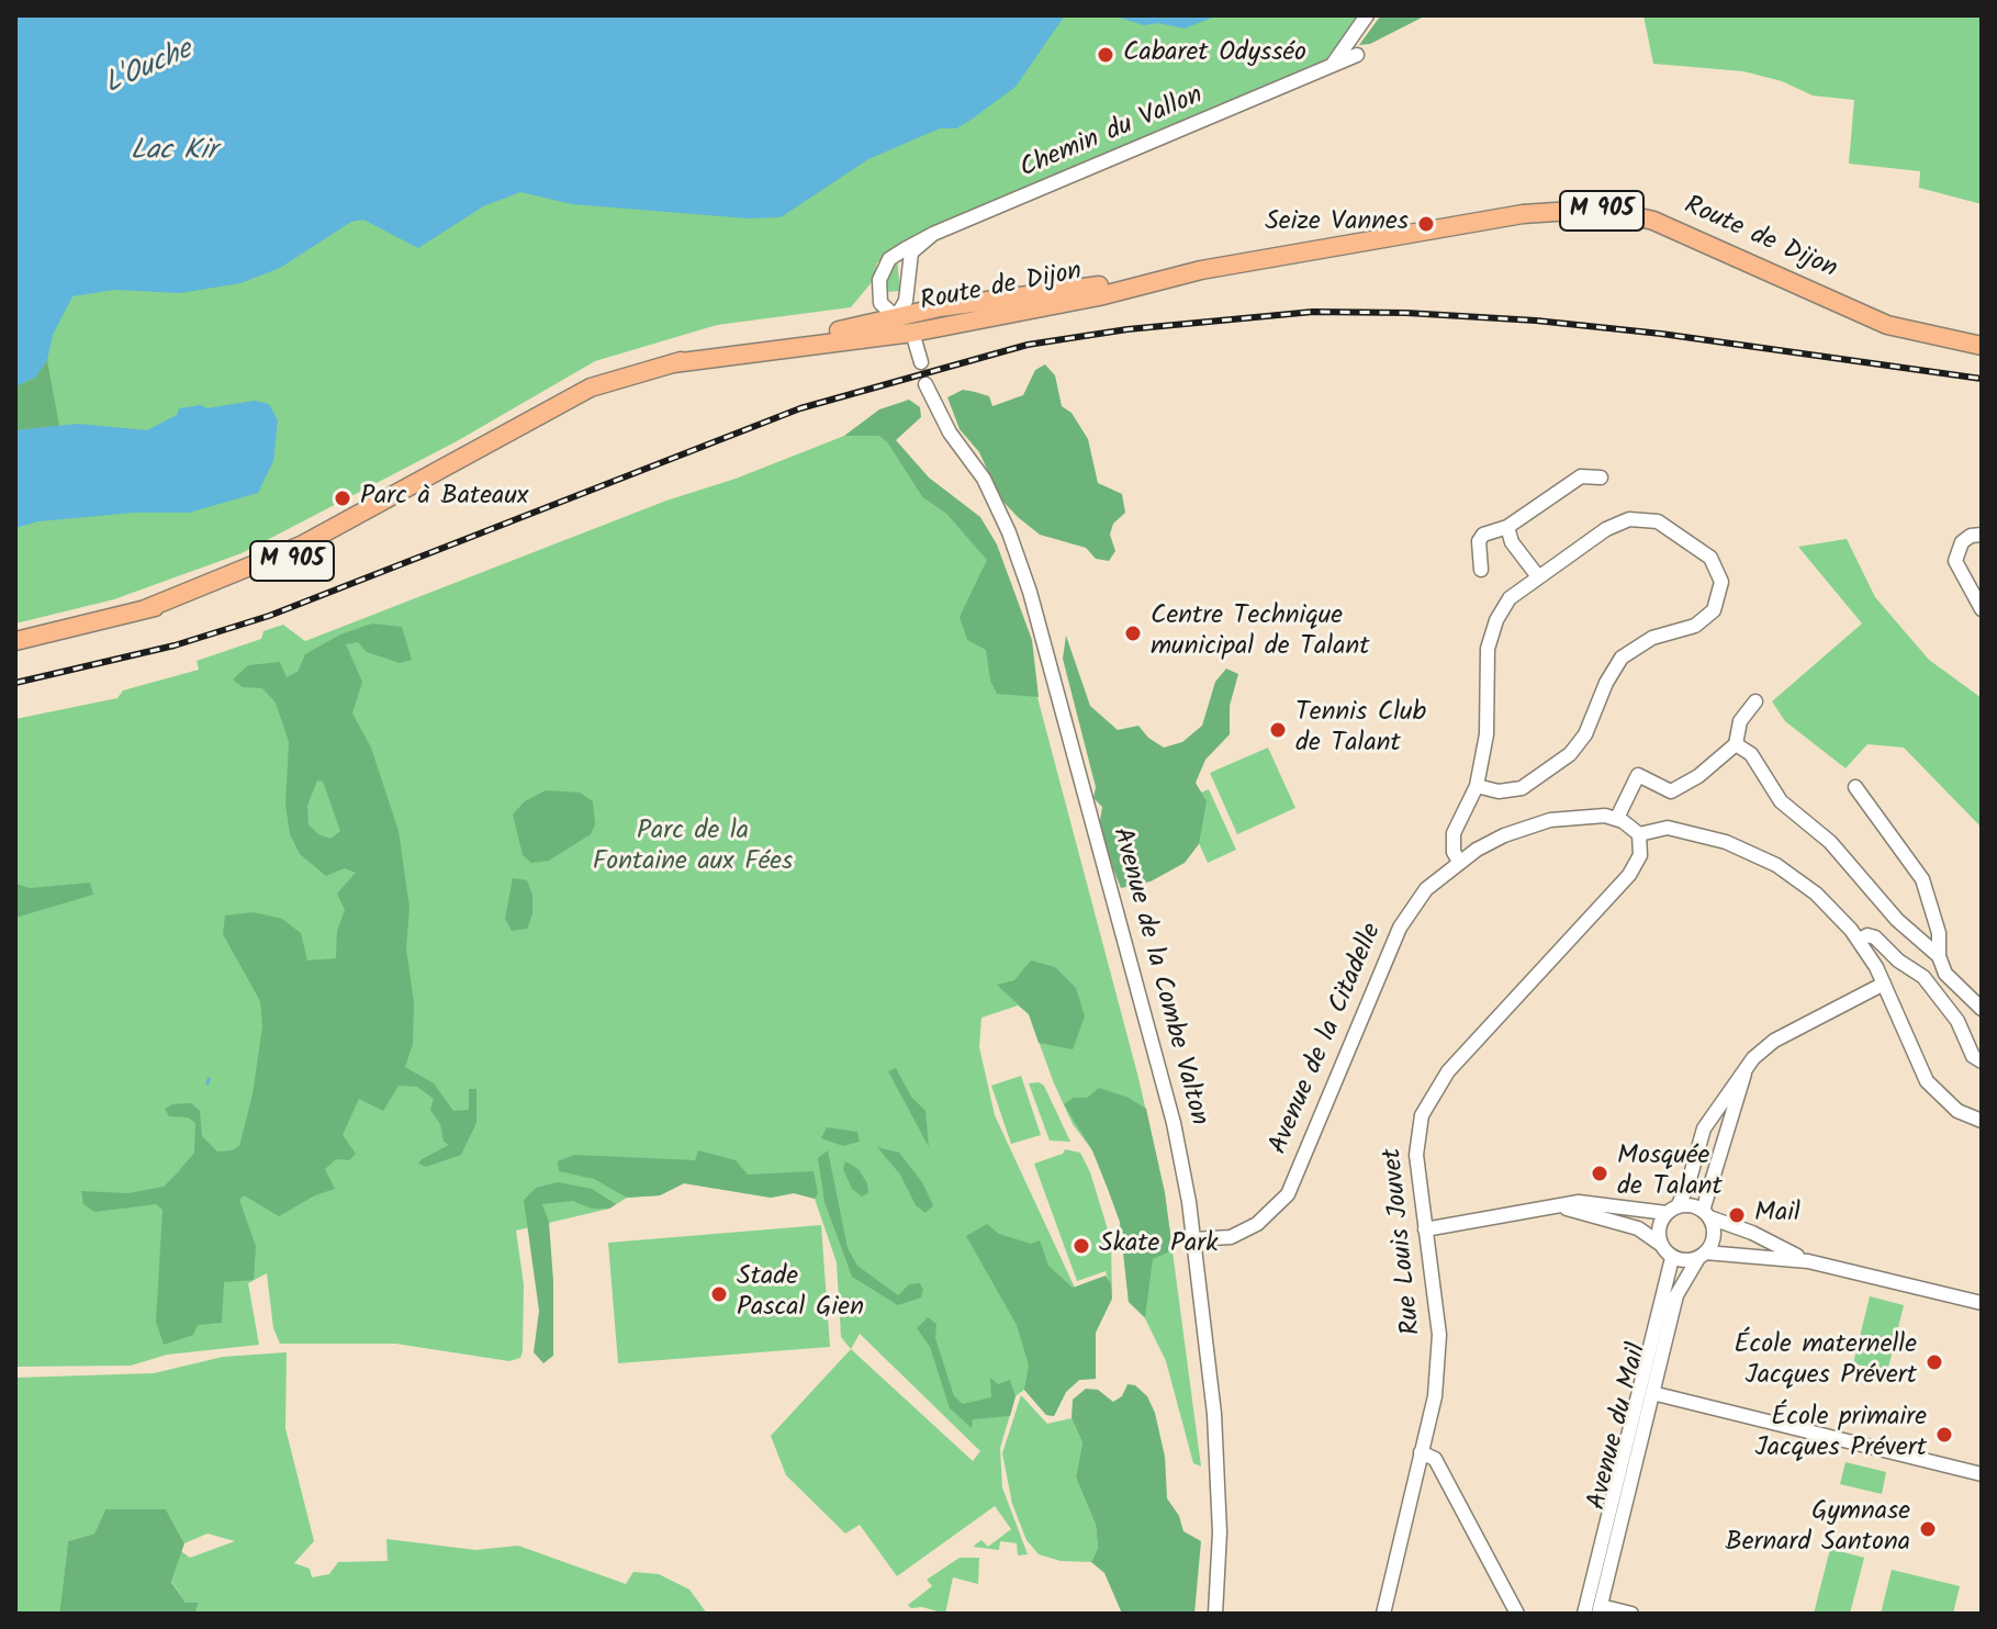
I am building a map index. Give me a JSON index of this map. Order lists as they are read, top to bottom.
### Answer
{
  "streets": {
    "main road": ["M 905", "Route de Dijon"],
    "street": [
      "Chemin du Vallon",
      "Avenue de la Combe Valton",
      "Avenue de la Citadelle",
      "Rue Louis Jouvet",
      "Avenue du Mail"
    ]
  },
  "crossings": [
    ["Chemin du Vallon", "M 905"],
    ["Chemin du Vallon", "Route de Dijon"],
    ["M 905", "Route de Dijon"],
    ["Avenue de la Combe Valton", "Avenue de la Citadelle"]
  ],
  "water": ["L'Ouche", "Lac Kir"],
  "parks": ["Parc de la Fontaine aux Fées"],
  "places": [
    "Cabaret Odysséo",
    "Seize Vannes",
    "Parc à Bateaux",
    "Centre Technique municipal de Talant",
    "Tennis Club de Talant",
    "Mosquée de Talant",
    "Mail",
    "Skate Park",
    "Stade Pascal Gien",
    "École maternelle Jacques Prévert",
    "École primaire Jacques Prévert",
    "Gymnase Bernard Santona"
  ]
}
